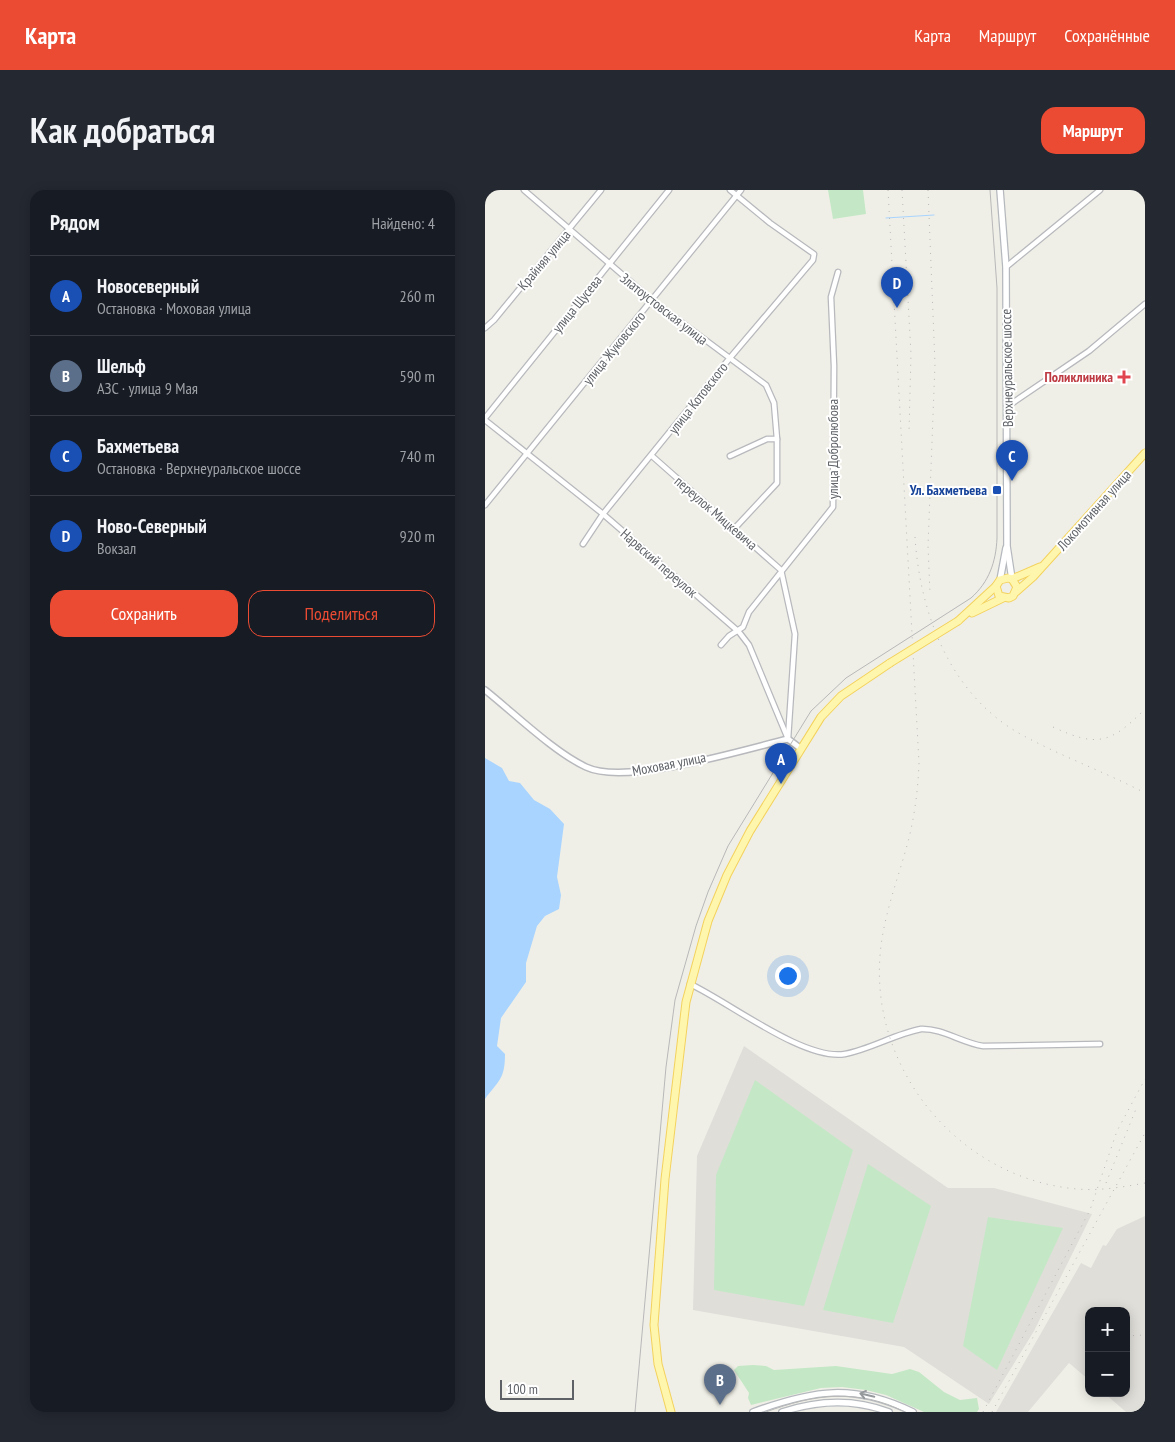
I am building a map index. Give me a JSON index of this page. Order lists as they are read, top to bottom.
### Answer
{
  "streets": {
    "main road": ["Верхнеуральское шоссе", "Локомотивная улица"],
    "street": [
      "Крайняя улица",
      "улица Щусева",
      "Златоустовская улица",
      "улица Жуковского",
      "улица Котовского",
      "улица Добролюбова",
      "переулок Мицкевича",
      "Нарвский переулок",
      "Моховая улица"
    ]
  },
  "crossings": [
    ["Крайняя улица", "Златоустовская улица"],
    ["улица Щусева", "Златоустовская улица"],
    ["улица Щусева", "Нарвский переулок"],
    ["Златоустовская улица", "улица Жуковского"],
    ["Златоустовская улица", "улица Котовского"],
    ["Златоустовская улица", "переулок Мицкевича"],
    ["улица Жуковского", "улица Котовского"],
    ["улица Жуковского", "Нарвский переулок"],
    ["улица Котовского", "переулок Мицкевича"],
    ["улица Котовского", "Нарвский переулок"],
    ["улица Добролюбова", "переулок Мицкевича"],
    ["улица Добролюбова", "Нарвский переулок"],
    ["Нарвский переулок", "Моховая улица"]
  ],
  "places": {
    "health": ["Поликлиника"],
    "transit": ["Ул. Бахметьева"]
  },
  "scale_bar": "100 m",
  "page": {
    "header": "Карта",
    "nav": ["Карта", "Маршрут", "Сохранённые"],
    "title": "Как добраться",
    "buttons": [
      "Маршрут",
      ["Сохранить", "Поделиться"]
    ],
    "heading": ["Рядом", "Найдено: 4"],
    "list": [
      {
        "mark": "A",
        "name": "Новосеверный",
        "note": "Остановка · Моховая улица",
        "value": "260 m"
      },
      {
        "mark": "B",
        "name": "Шельф",
        "note": "АЗС · улица 9 Мая",
        "value": "590 m"
      },
      {
        "mark": "C",
        "name": "Бахметьева",
        "note": "Остановка · Верхнеуральское шоссе",
        "value": "740 m"
      },
      {
        "mark": "D",
        "name": "Ново-Северный",
        "note": "Вокзал",
        "value": "920 m"
      }
    ],
    "pins": [
      "D",
      "C",
      "A",
      "B"
    ],
    "map_buttons": ["+", "−"],
    "scale": "100 m"
  }
}
